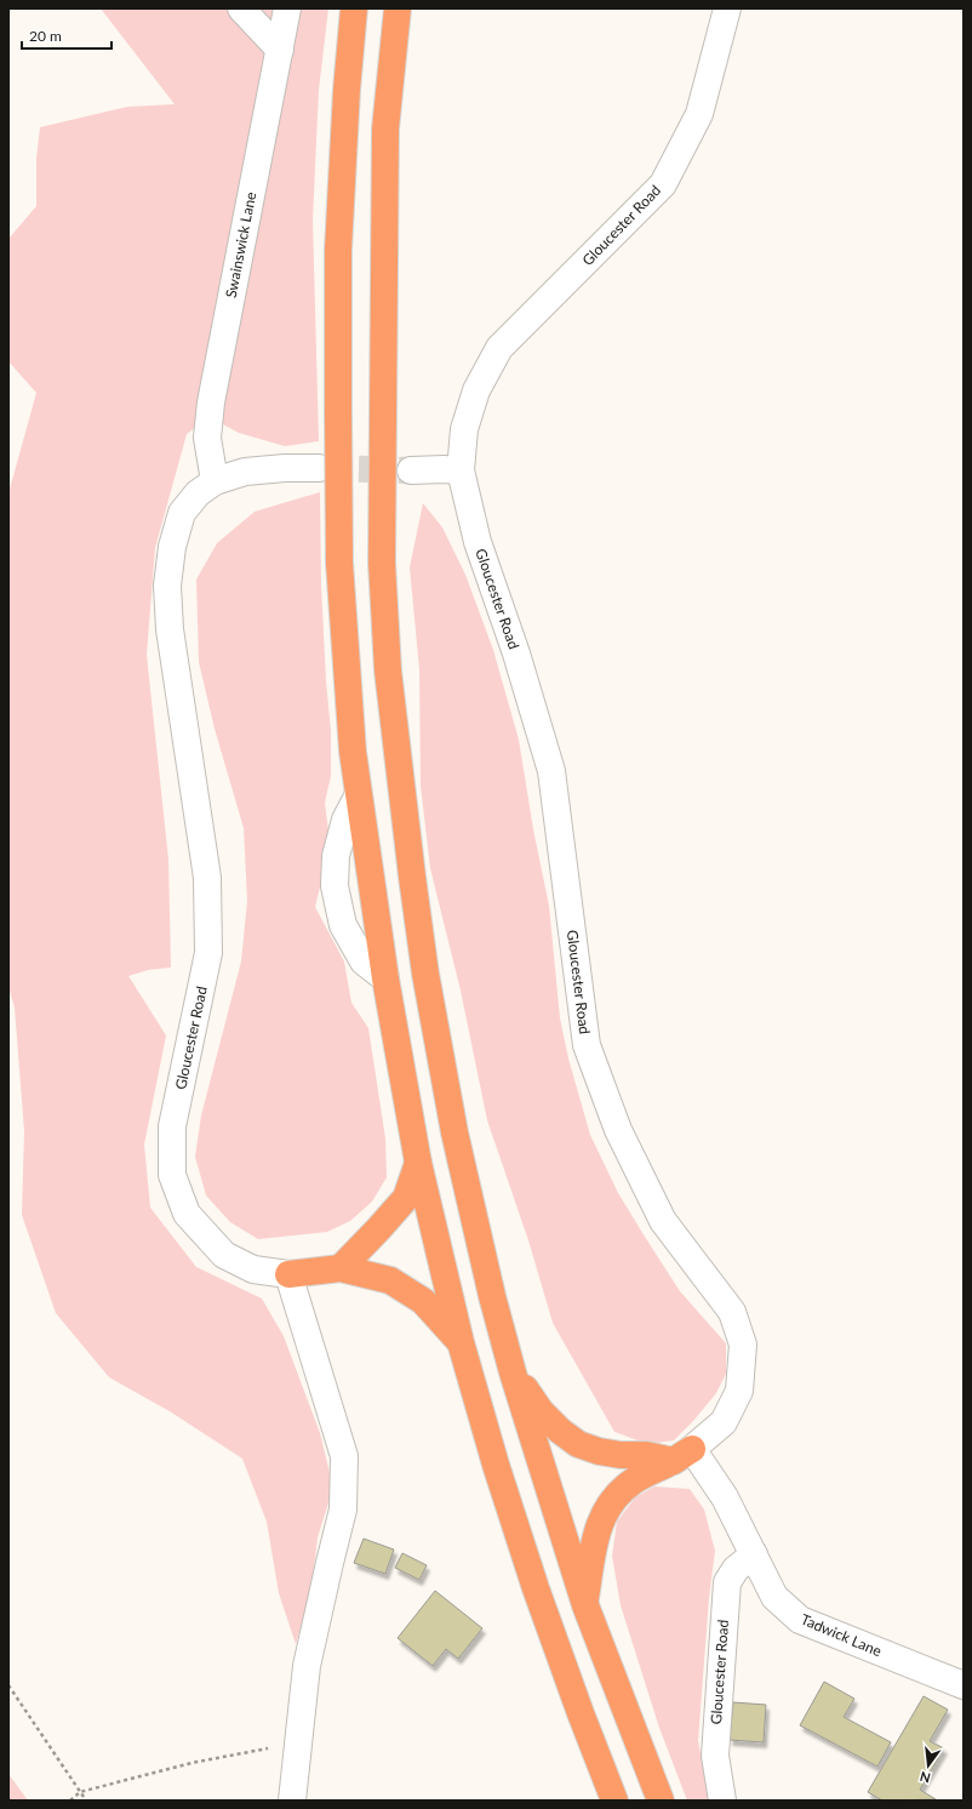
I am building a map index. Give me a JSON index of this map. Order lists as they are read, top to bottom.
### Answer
{
  "streets": {
    "street": ["Gloucester Road", "Swainswick Lane", "Tadwick Lane"]
  },
  "crossings": [
    ["Gloucester Road", "Swainswick Lane"],
    ["Gloucester Road", "Tadwick Lane"]
  ],
  "scale_bar": "20 m",
  "north": "bottom"
}
